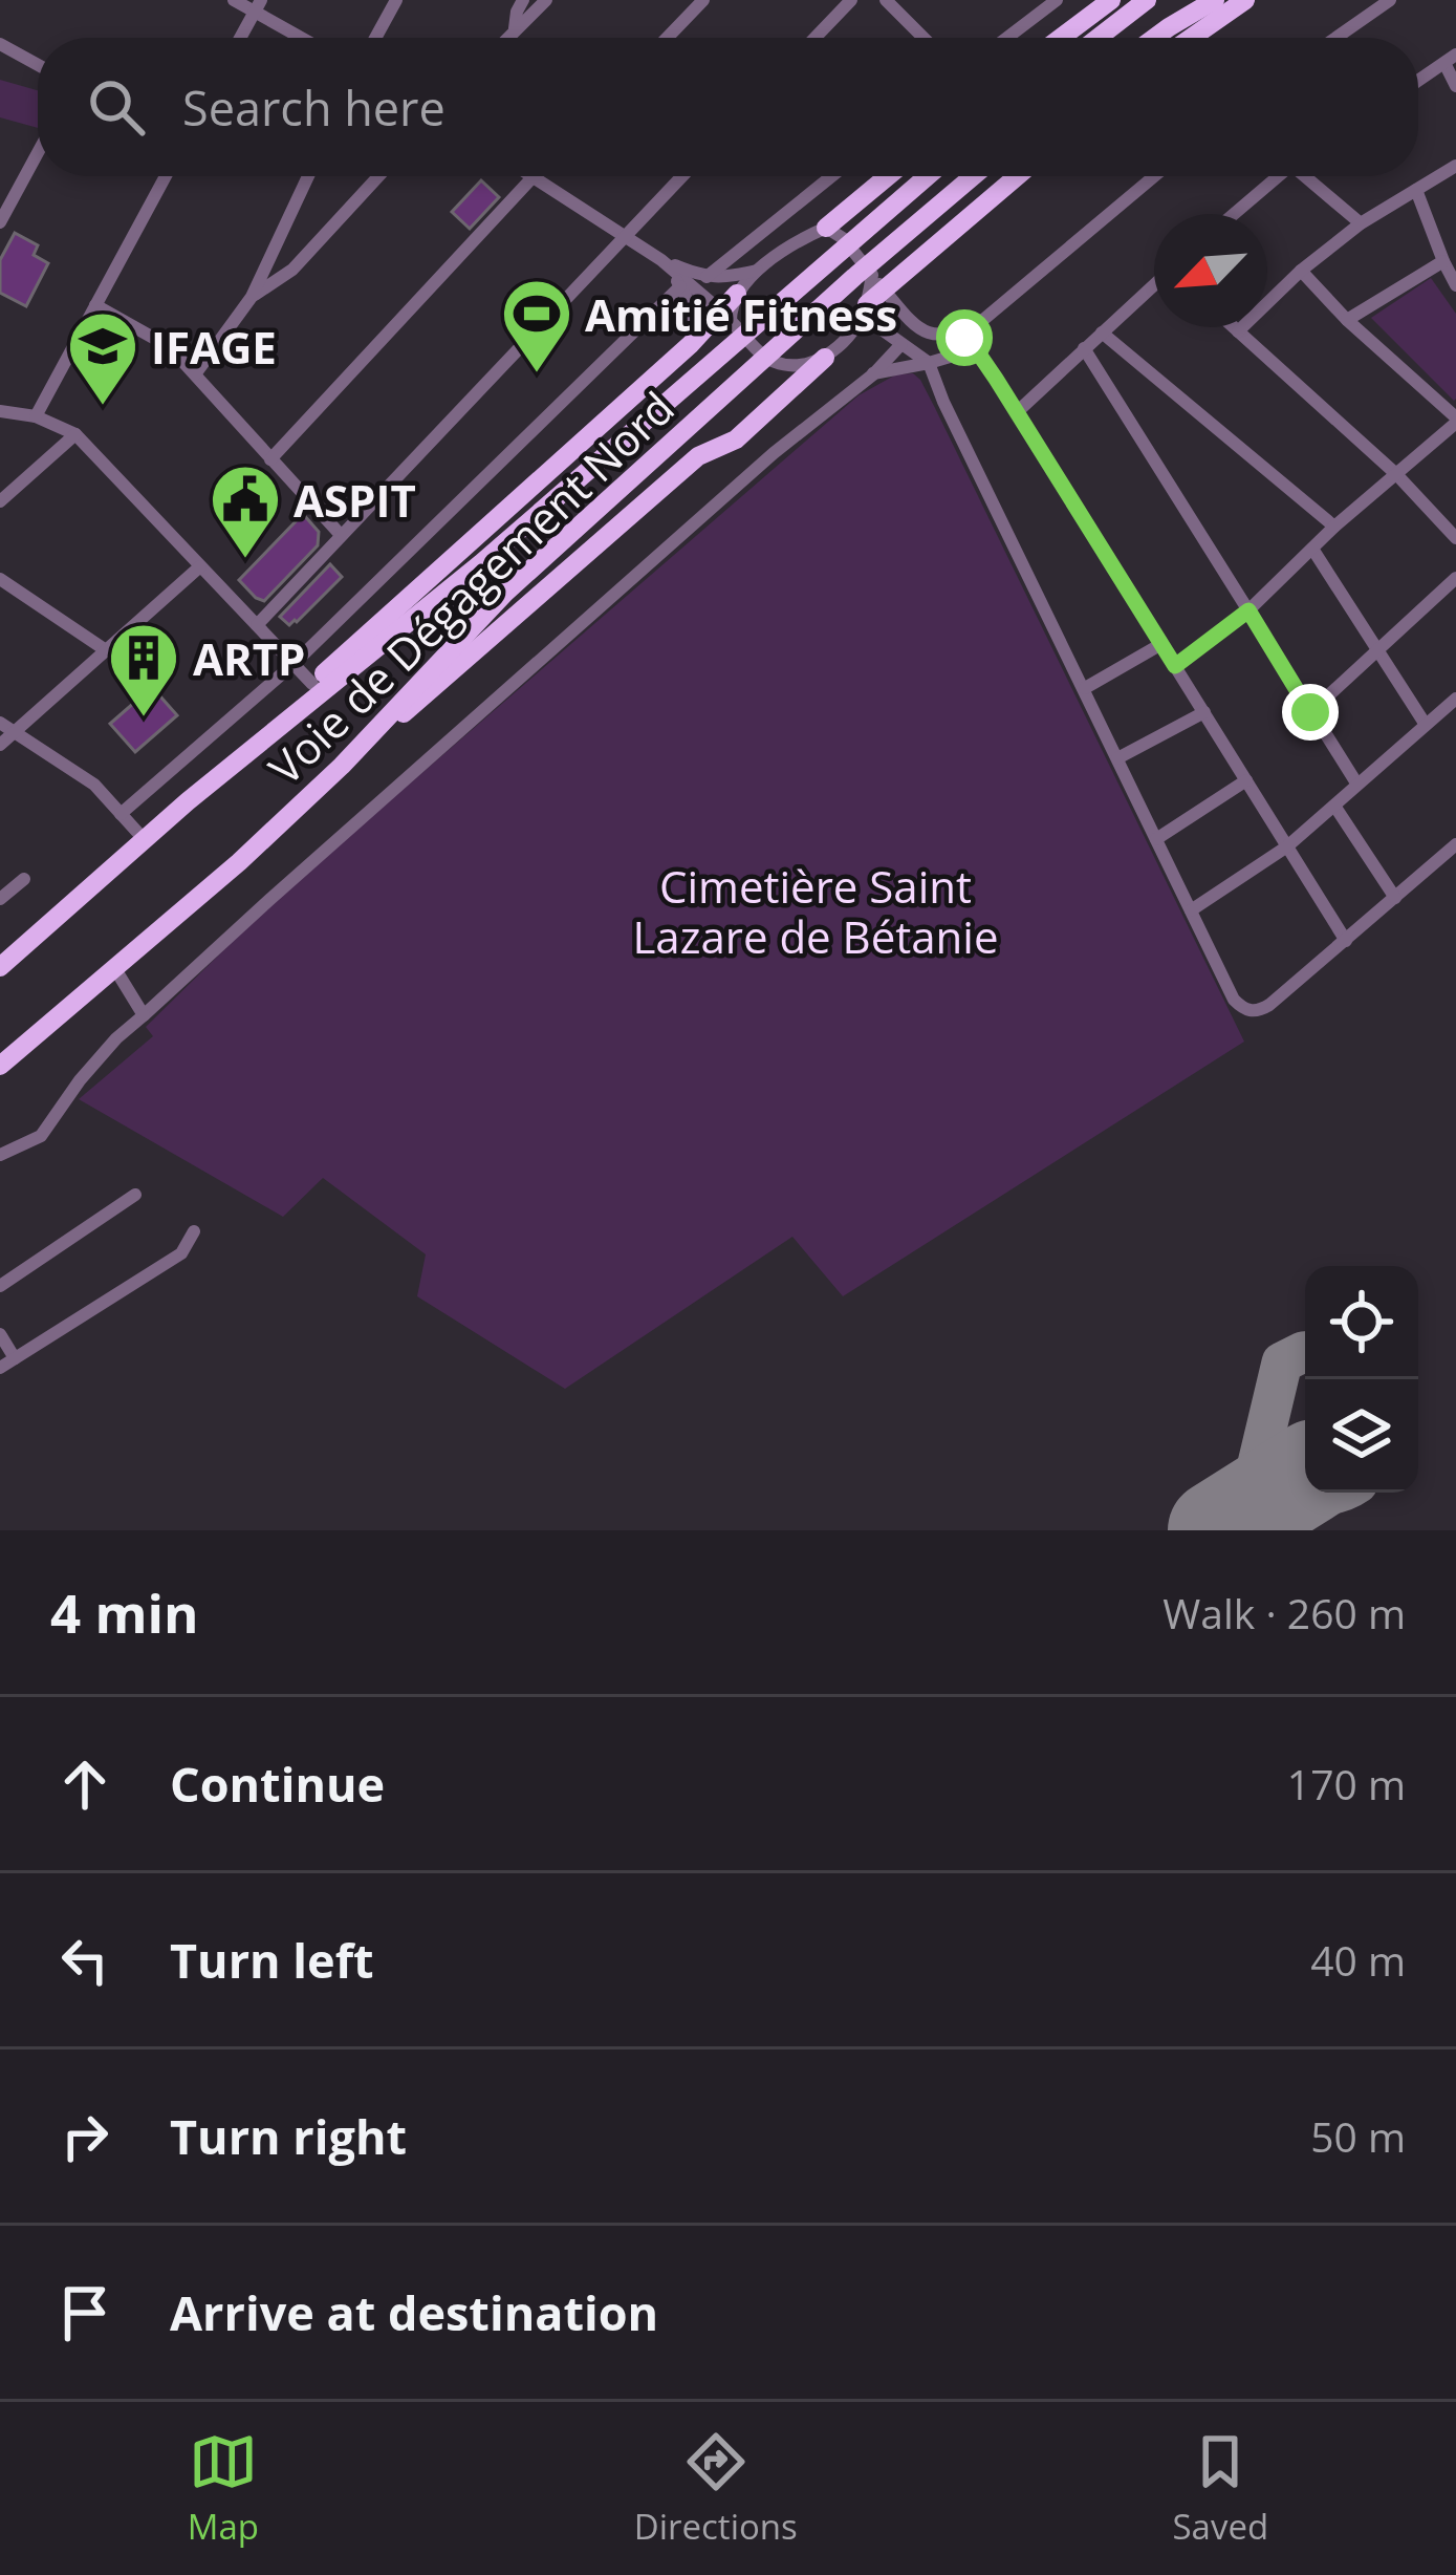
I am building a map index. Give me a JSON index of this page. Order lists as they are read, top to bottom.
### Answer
{
  "streets": {
    "highway": ["Voie de Dégagement Nord"]
  },
  "parks": ["Cimetière Saint Lazare de Bétanie"],
  "places": {
    "sports": ["Amitié Fitness"],
    "school or university": ["IFAGE"],
    "public building": ["ASPIT"],
    "building": ["ARTP"]
  },
  "north": "bottom left",
  "page": {
    "search": "Search here",
    "heading": ["4 min", "Walk · 260 m"],
    "list": [
      ["Continue", "170 m"],
      ["Turn left", "40 m"],
      ["Turn right", "50 m"],
      "Arrive at destination"
    ],
    "nav": ["Map", "Directions", "Saved"]
  }
}
